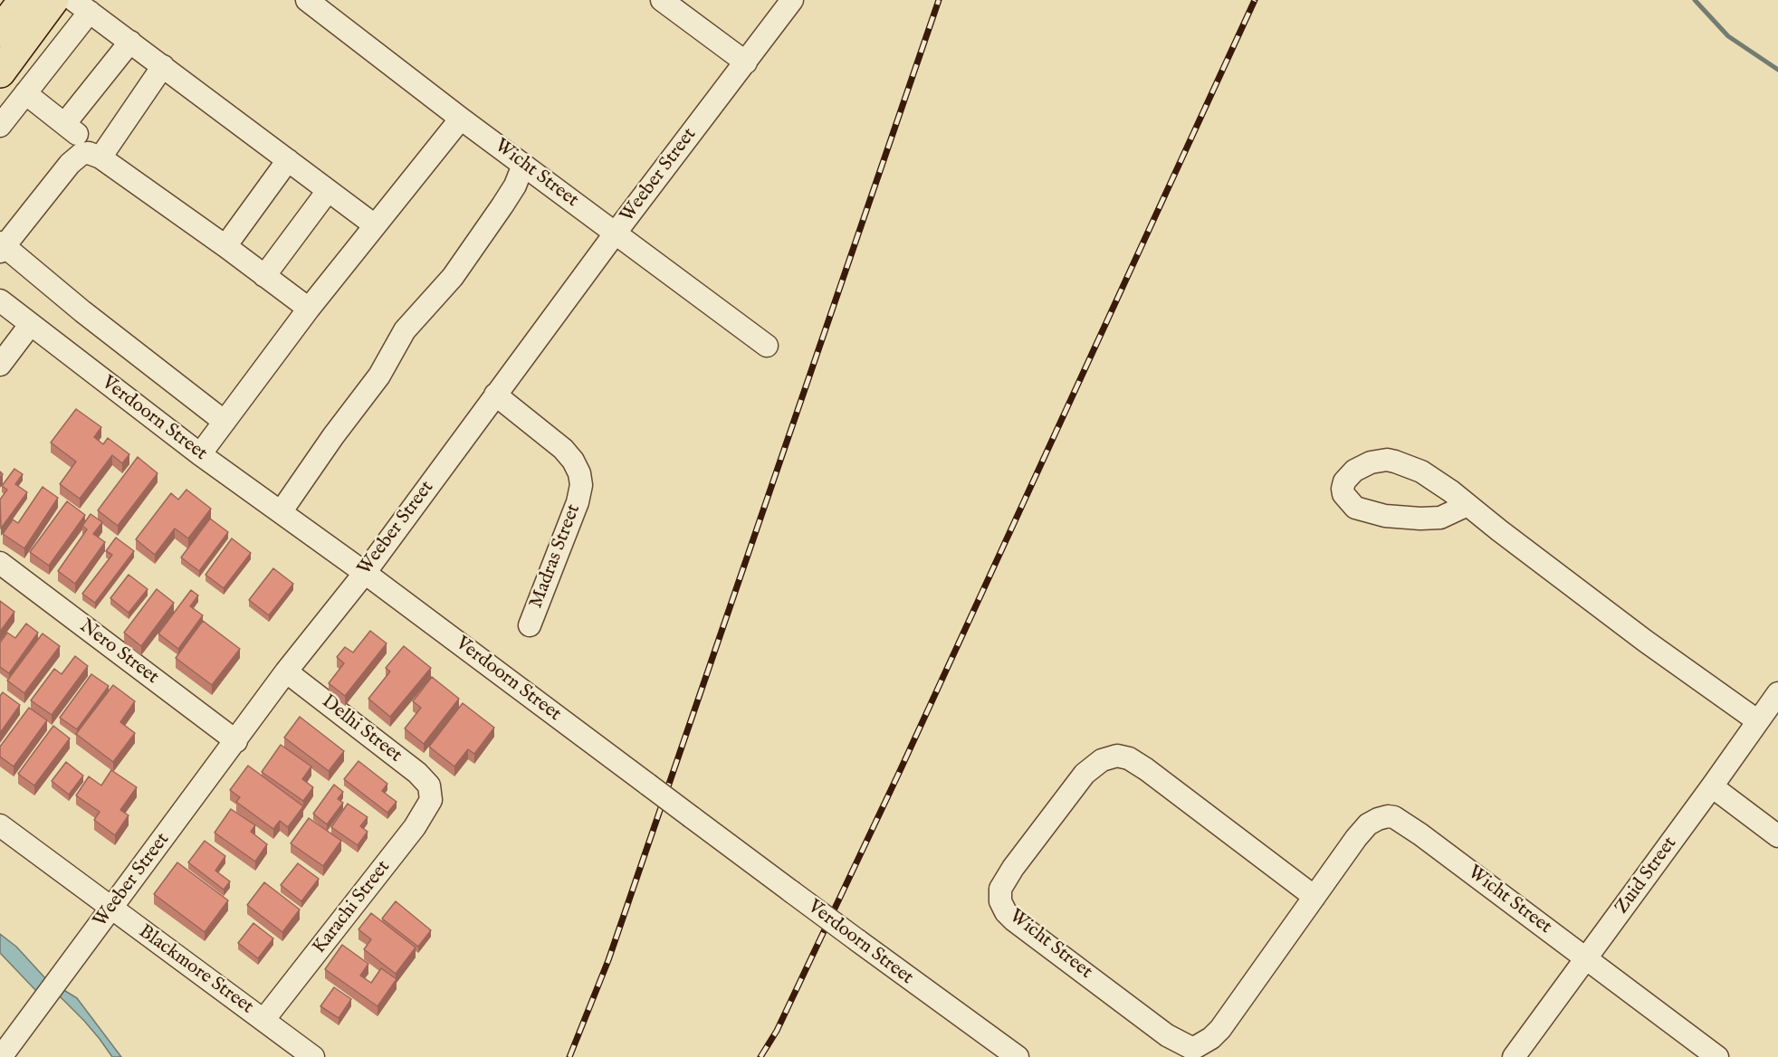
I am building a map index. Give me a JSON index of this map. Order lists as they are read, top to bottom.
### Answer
{
  "streets": {
    "street": [
      "Wicht Street",
      "Weeber Street",
      "Verdoorn Street",
      "Madras Street",
      "Nero Street",
      "Delhi Street",
      "Zuid Street",
      "Karachi Street",
      "Blackmore Street"
    ]
  },
  "crossings": [
    ["Wicht Street", "Weeber Street"],
    ["Wicht Street", "Zuid Street"],
    ["Weeber Street", "Verdoorn Street"],
    ["Weeber Street", "Madras Street"],
    ["Weeber Street", "Nero Street"],
    ["Weeber Street", "Delhi Street"],
    ["Weeber Street", "Blackmore Street"],
    ["Delhi Street", "Karachi Street"],
    ["Karachi Street", "Blackmore Street"]
  ]
}
